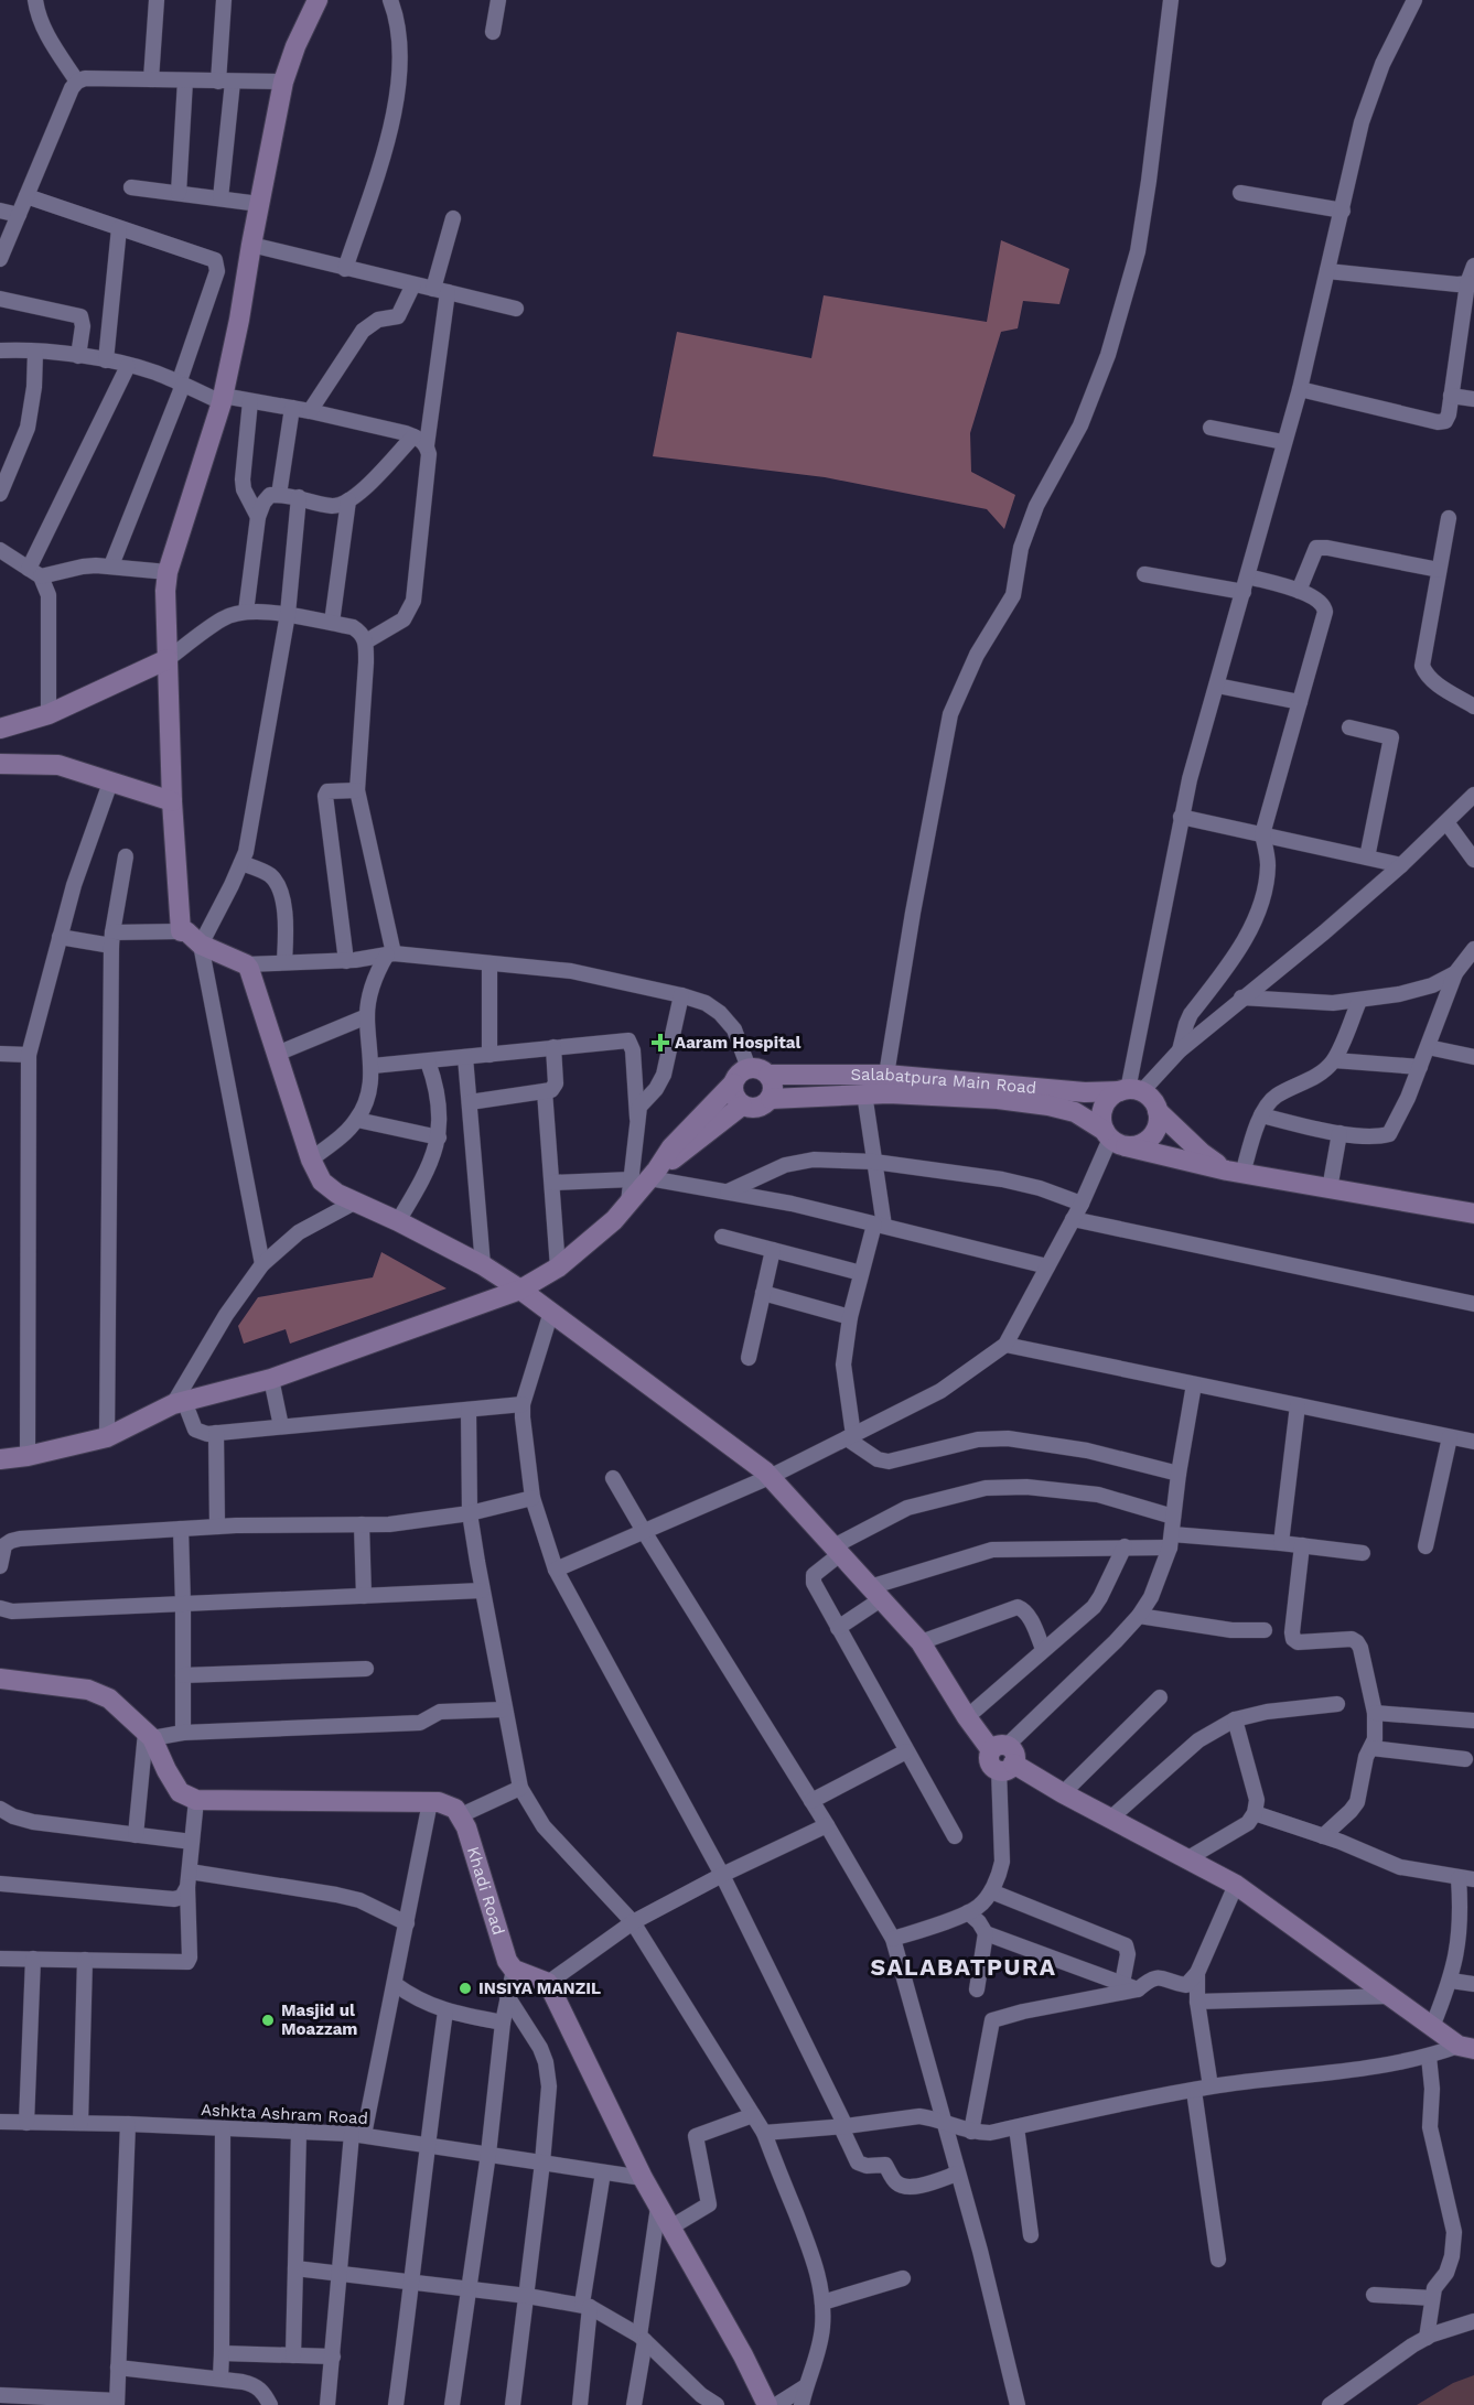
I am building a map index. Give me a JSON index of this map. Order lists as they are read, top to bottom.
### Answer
{
  "streets": {
    "street": ["Salabatpura Main Road", "Khadi Road", "Ashkta Ashram Road"]
  },
  "districts": ["SALABATPURA"],
  "places": {
    "health": ["Aaram Hospital"],
    "other": ["INSIYA MANZIL", "Masjid ul Moazzam"]
  }
}
